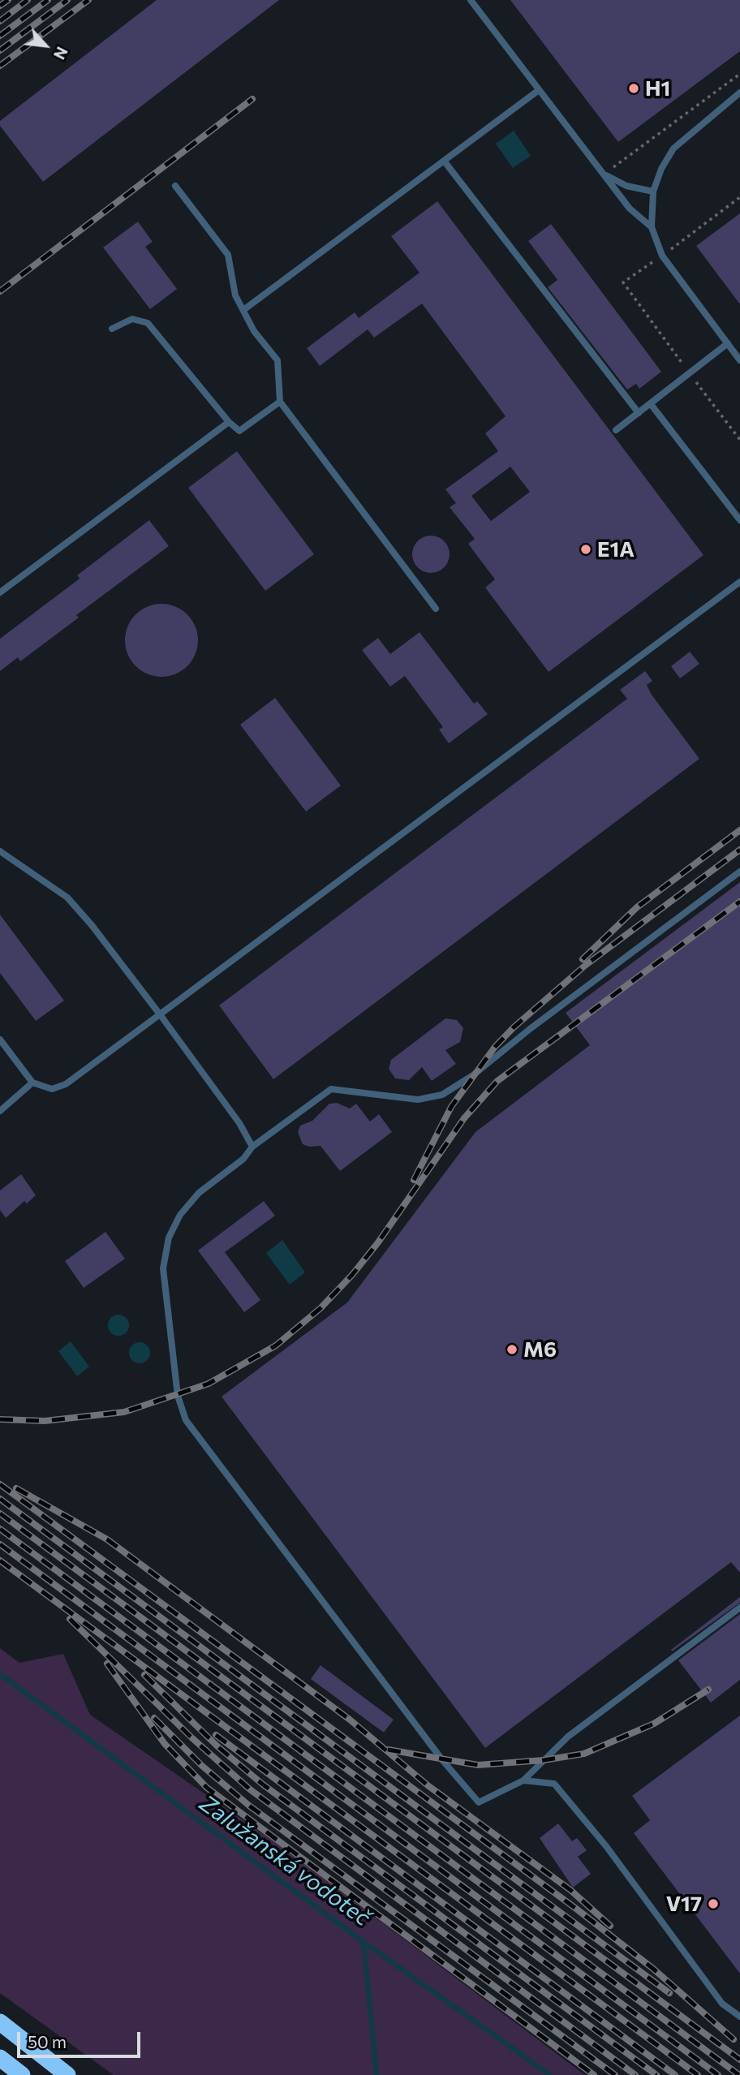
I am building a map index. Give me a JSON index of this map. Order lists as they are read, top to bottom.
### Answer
{
  "water": ["Zalužanská vodoteč"],
  "places": [
    "H1",
    "E1A",
    "M6",
    "V17"
  ],
  "scale_bar": "50 m",
  "north": "bottom right"
}
